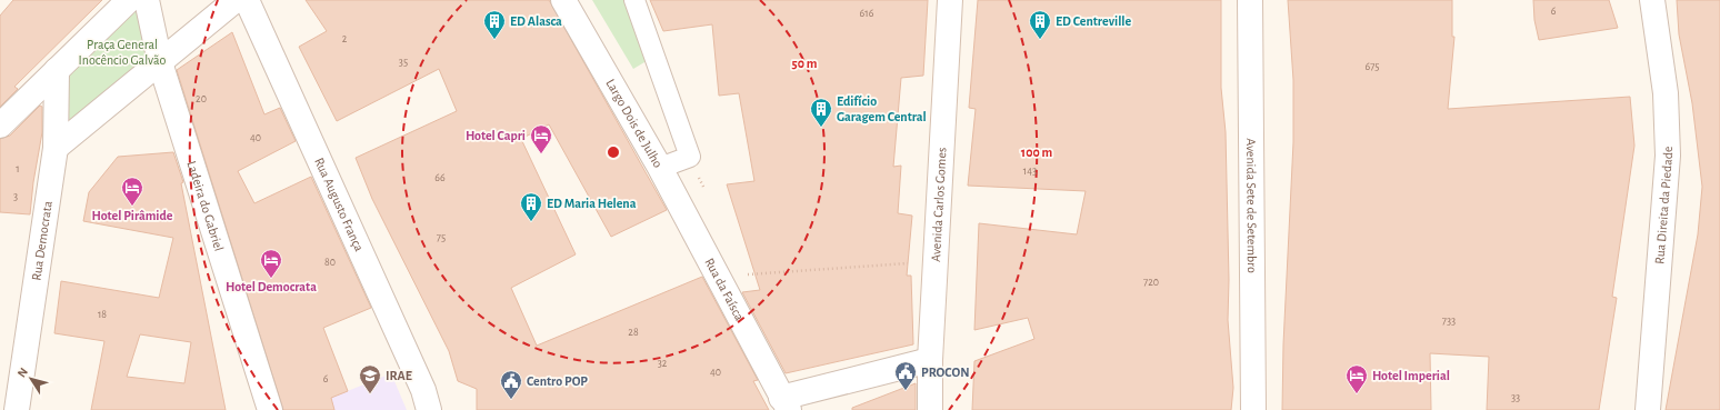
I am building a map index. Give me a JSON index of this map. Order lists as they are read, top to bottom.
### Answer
{
  "streets": {
    "street": [
      "Largo Dois de Julho",
      "Rua Augusto França",
      "Rua Direita da Piedade",
      "Ladeira do Gabriel",
      "Avenida Carlos Gomes",
      "Avenida Sete de Setembro",
      "Rua Democrata",
      "Rua da Faísca"
    ]
  },
  "crossings": [
    ["Largo Dois de Julho", "Rua da Faísca"]
  ],
  "parks": ["Praça General Inocêncio Galvão"],
  "places": {
    "building": [
      "ED Alasca",
      "ED Centreville",
      "Edifício Garagem Central",
      "ED Maria Helena"
    ],
    "hotel": [
      "Hotel Capri",
      "Hotel Pirâmide",
      "Hotel Democrata",
      "Hotel Imperial"
    ],
    "public building": ["PROCON", "Centro POP"],
    "school or university": ["IRAE"]
  },
  "house_numbers": [
    "6",
    "616",
    "2",
    "35",
    "675",
    "20",
    "40",
    "1",
    "143",
    "66",
    "3",
    "75",
    "80",
    "720",
    "18",
    "733",
    "28",
    "32",
    "40",
    "6",
    "33"
  ],
  "north": "top left",
  "rings": ["50 m", "100 m"]
}
